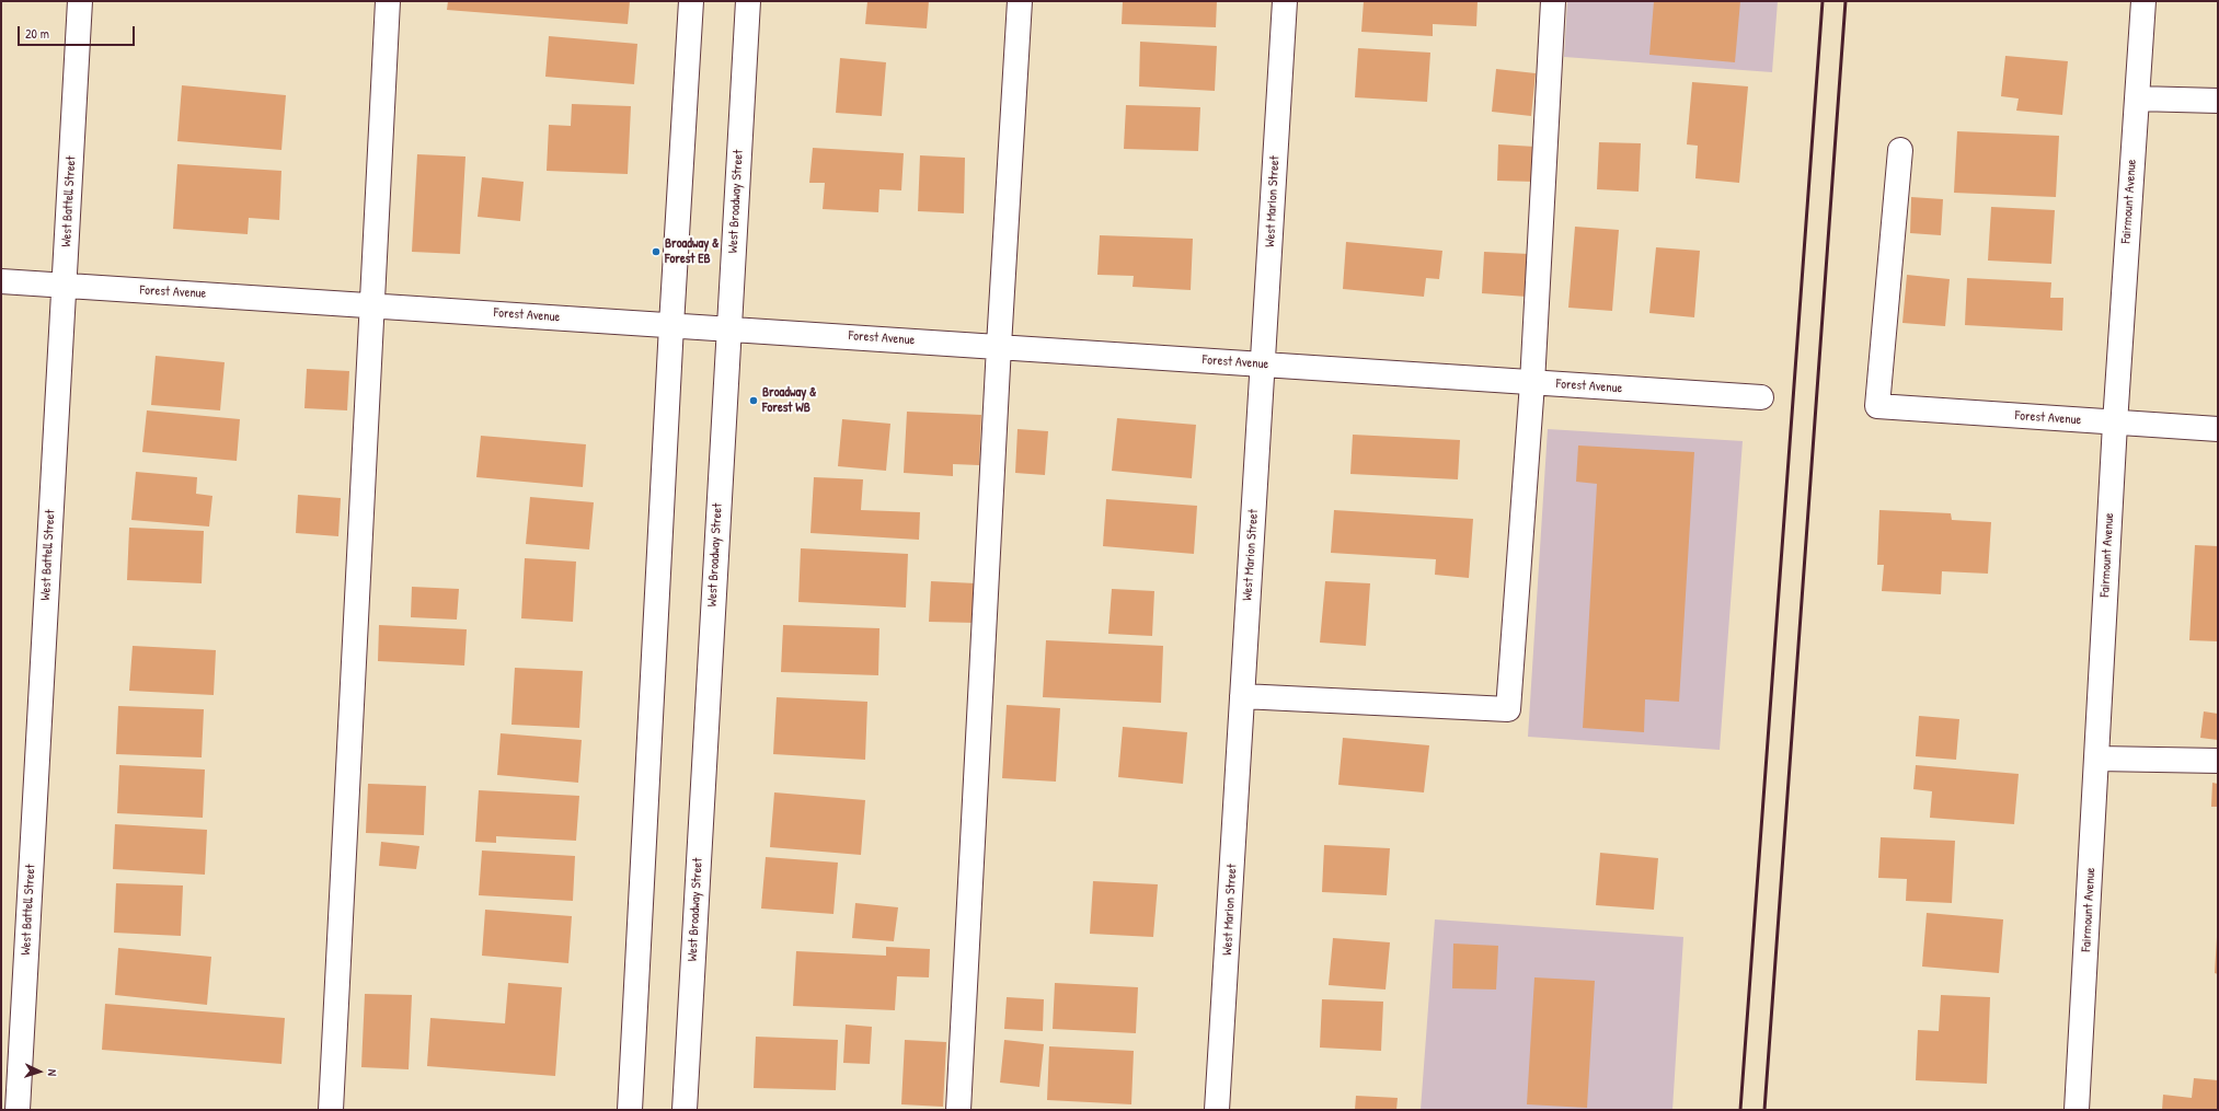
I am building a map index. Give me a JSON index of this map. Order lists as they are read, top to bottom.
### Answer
{
  "streets": {
    "street": [
      "West Battell Street",
      "West Broadway Street",
      "West Marion Street",
      "Fairmount Avenue",
      "Forest Avenue"
    ]
  },
  "crossings": [
    ["West Battell Street", "Forest Avenue"],
    ["West Broadway Street", "Forest Avenue"],
    ["West Marion Street", "Forest Avenue"],
    ["Fairmount Avenue", "Forest Avenue"]
  ],
  "places": ["Broadway & Forest EB", "Broadway & Forest WB"],
  "scale_bar": "20 m",
  "north": "right"
}
